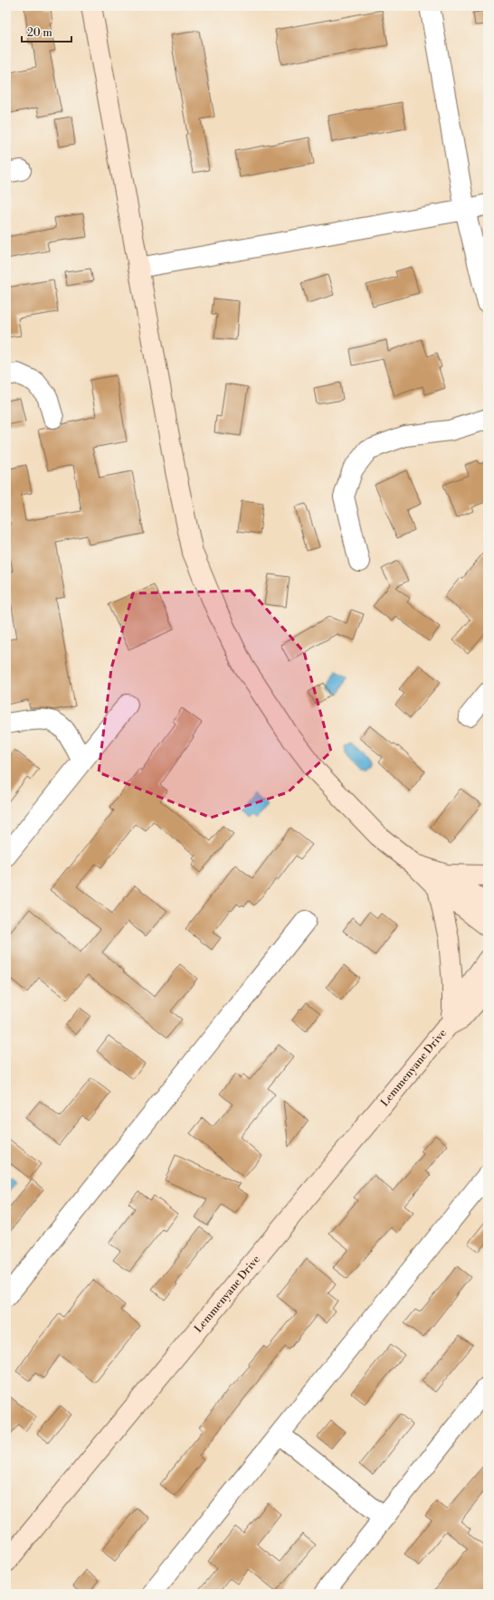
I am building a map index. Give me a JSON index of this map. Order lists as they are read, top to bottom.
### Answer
{
  "streets": {
    "street": ["Lemmenyane Drive"]
  },
  "scale_bar": "20 m"
}
